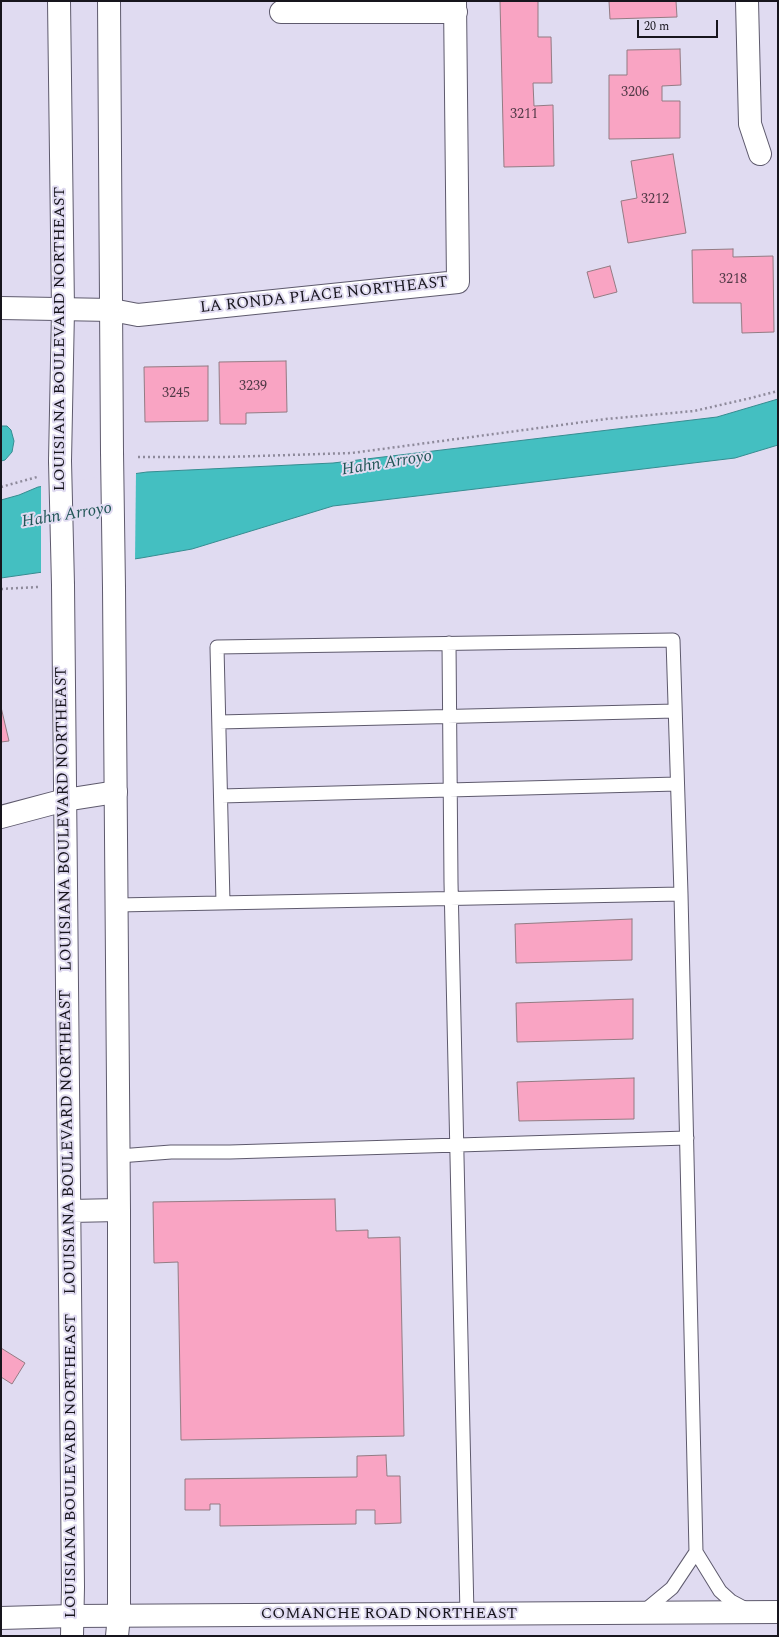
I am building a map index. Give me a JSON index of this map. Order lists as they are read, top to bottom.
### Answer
{
  "streets": {
    "main road": ["LA RONDA PLACE NORTHEAST", "LOUISIANA BOULEVARD NORTHEAST", "COMANCHE ROAD NORTHEAST"]
  },
  "crossings": [
    ["LOUISIANA BOULEVARD NORTHEAST", "COMANCHE ROAD NORTHEAST"]
  ],
  "water": ["Hahn Arroyo"],
  "house_numbers": [
    "3206",
    "3211",
    "3212",
    "3218",
    "3239",
    "3245"
  ],
  "scale_bar": "20 m"
}
